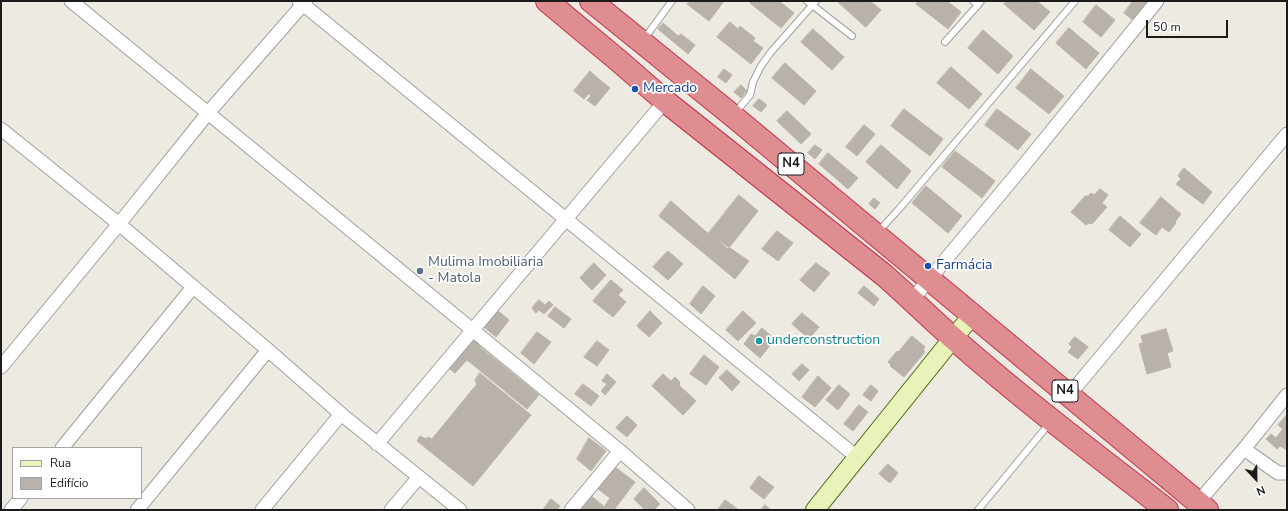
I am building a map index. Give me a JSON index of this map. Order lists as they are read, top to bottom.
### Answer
{
  "streets": {
    "highway": ["N4"]
  },
  "places": [
    "Mercado",
    "Farmácia",
    "Mulima Imobiliaria - Matola",
    "underconstruction"
  ],
  "legend": ["Rua", "Edifício"],
  "scale_bar": "50 m",
  "north": "bottom"
}
